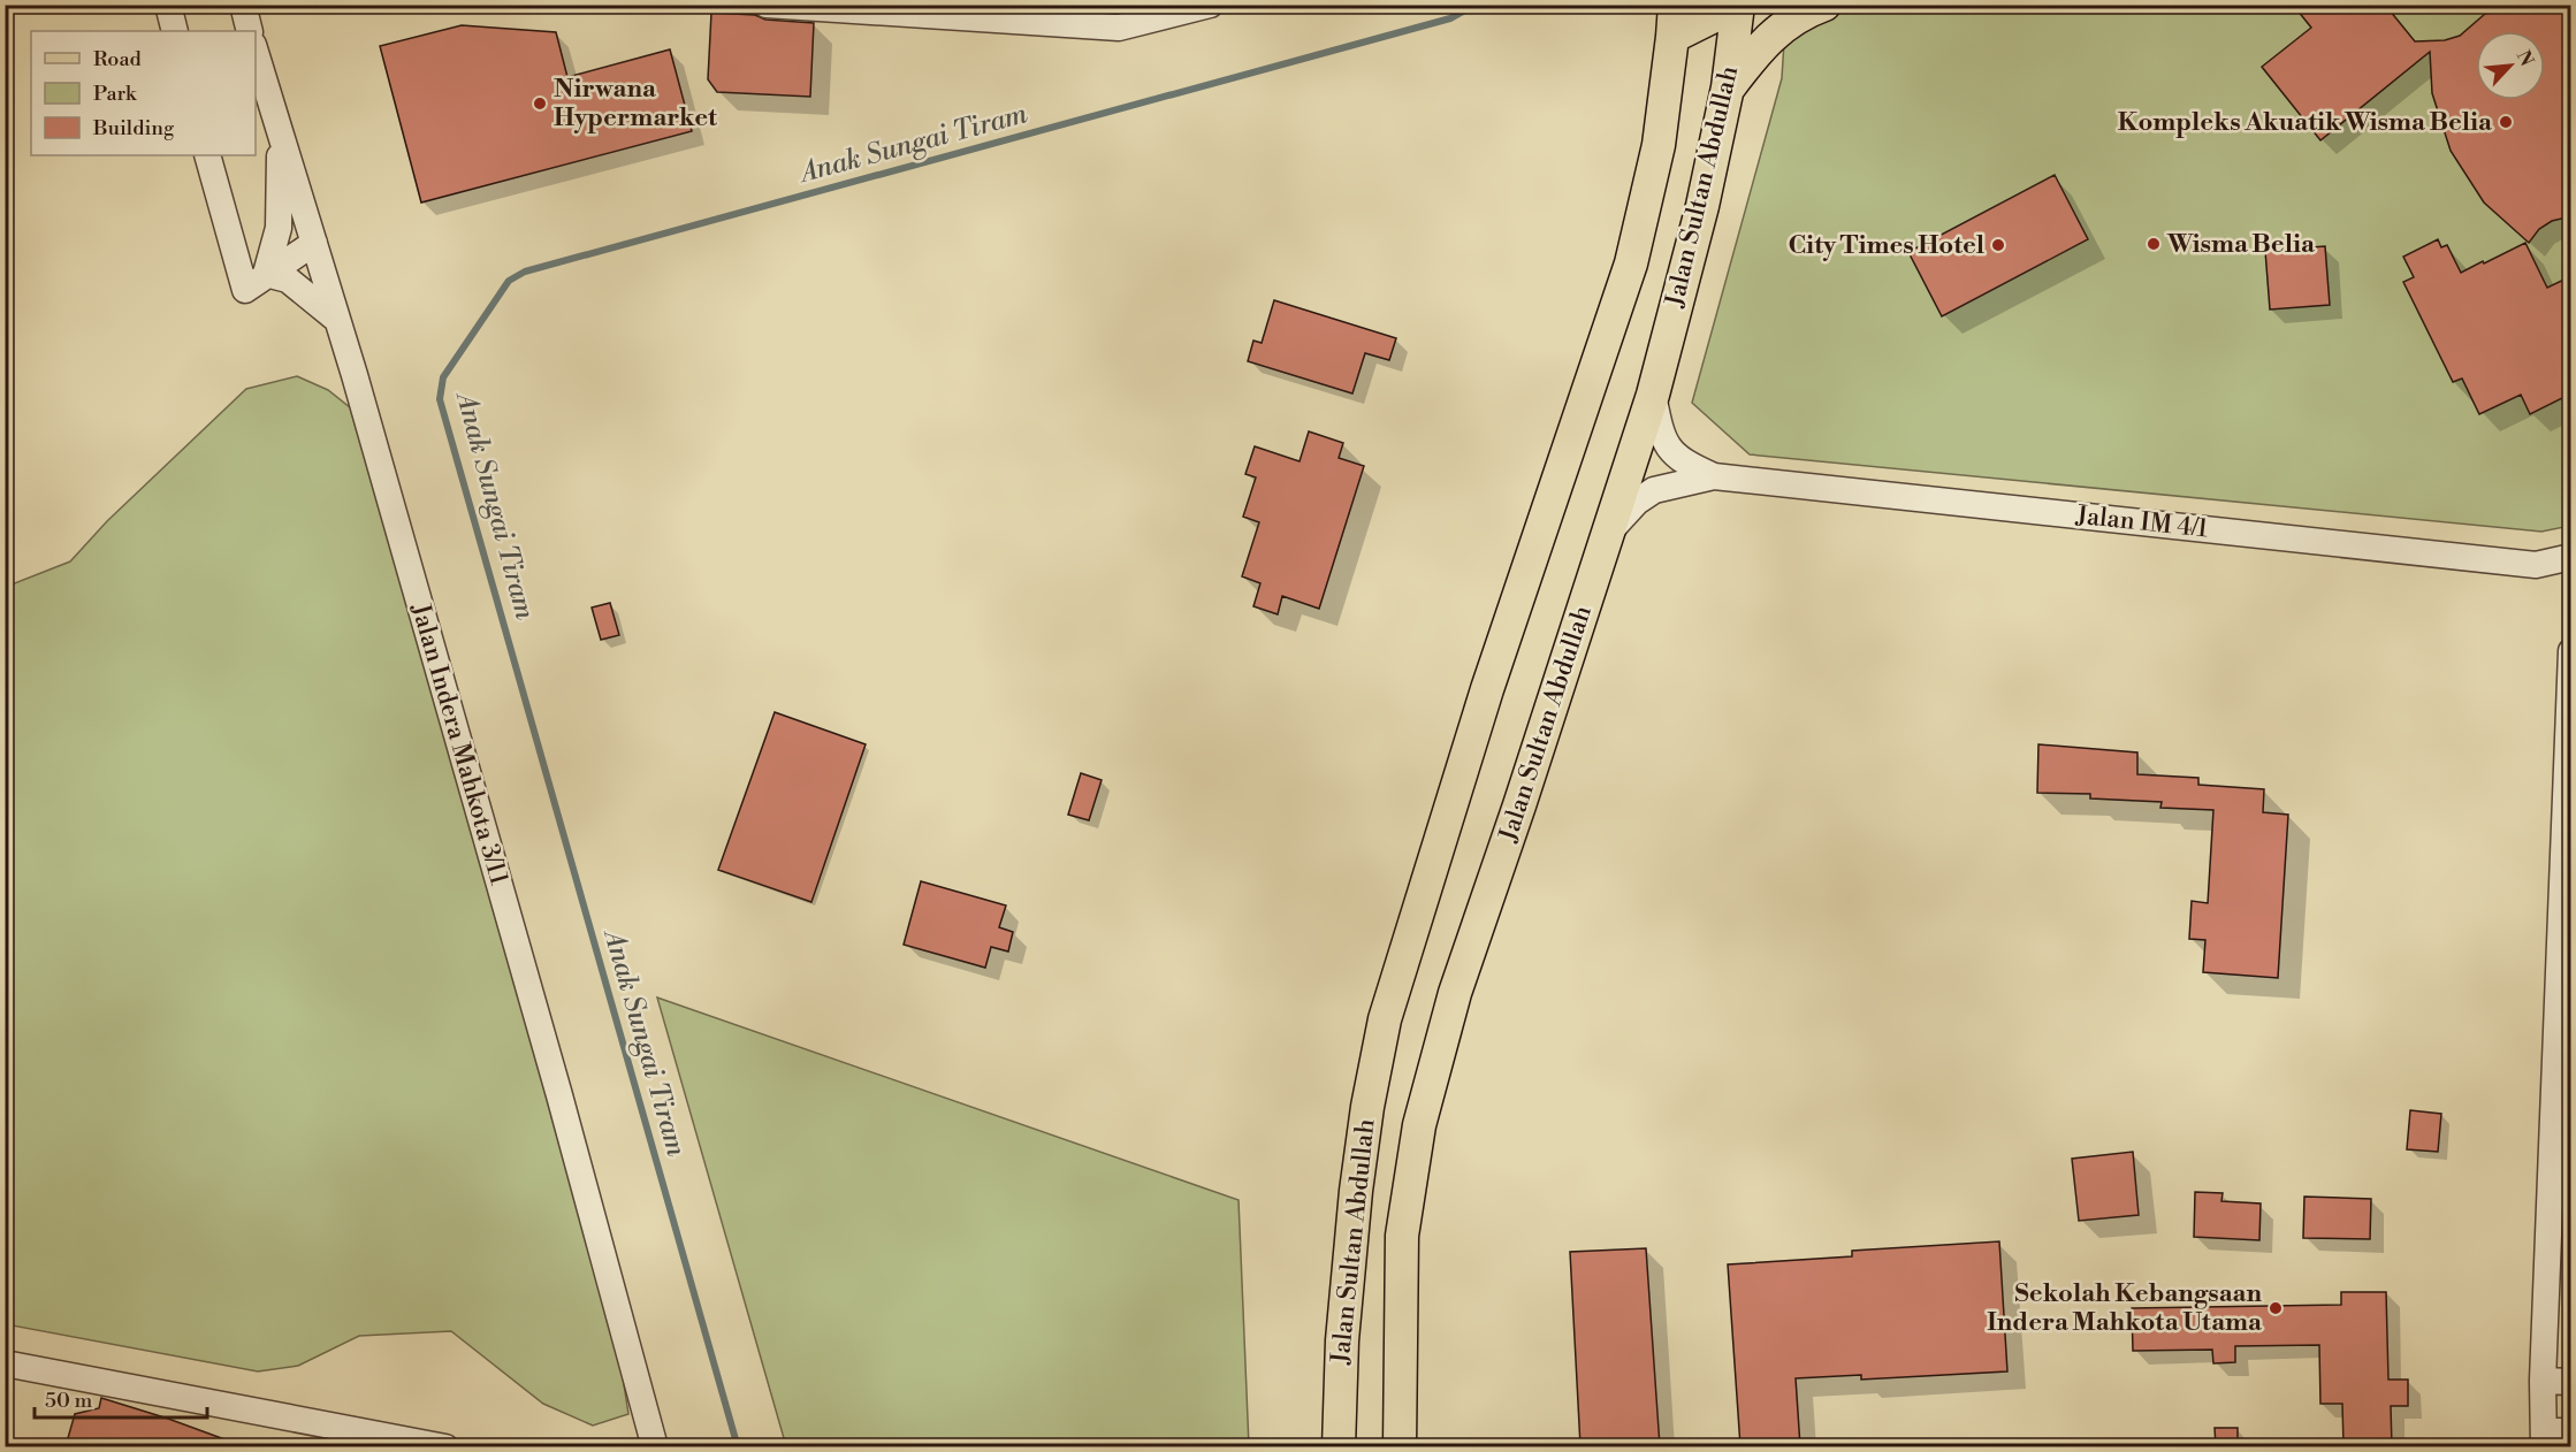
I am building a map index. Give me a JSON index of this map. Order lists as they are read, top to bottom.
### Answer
{
  "streets": {
    "main road": ["Jalan Sultan Abdullah"],
    "street": ["Jalan IM 4/1", "Jalan Indera Mahkota 3/11"]
  },
  "crossings": [
    ["Jalan Sultan Abdullah", "Jalan IM 4/1"]
  ],
  "water": ["Anak Sungai Tiram"],
  "places": [
    "Nirwana Hypermarket",
    "Kompleks Akuatik Wisma Belia",
    "Wisma Belia",
    "City Times Hotel",
    "Sekolah Kebangsaan Indera Mahkota Utama"
  ],
  "legend": ["Road", "Park", "Building"],
  "scale_bar": "50 m",
  "north": "top right"
}
